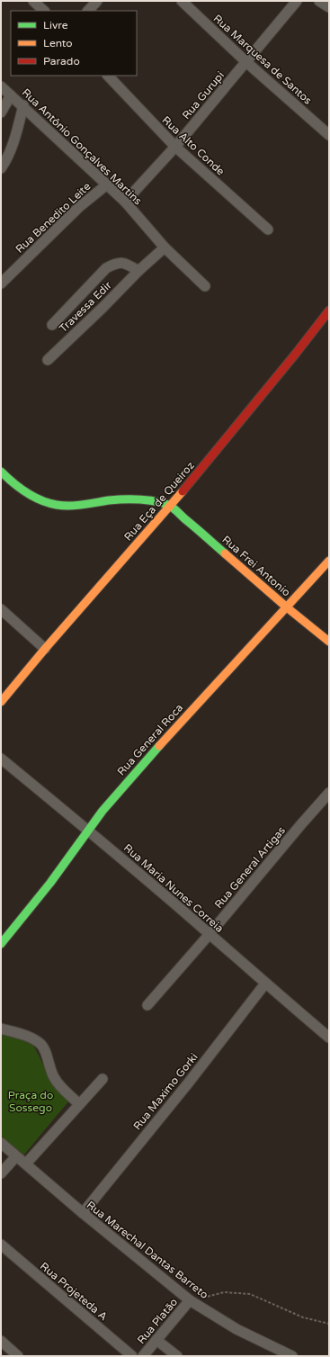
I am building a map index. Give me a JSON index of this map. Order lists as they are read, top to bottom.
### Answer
{
  "streets": {
    "street": [
      "Rua Marquesa de Santos",
      "Rua Gurupi",
      "Rua Alto Conde",
      "Rua Antônio Gonçalves Martins",
      "Rua Benedito Leite",
      "Travessa Edir",
      "Rua Eça de Queiroz",
      "Rua Frei Antonio",
      "Rua General Roca",
      "Rua General Artigas",
      "Rua Maria Nunes Correia",
      "Rua Maximo Gorki",
      "Rua Marechal Dantas Barreto",
      "Rua Projeteda A",
      "Rua Platão"
    ]
  },
  "crossings": [
    ["Rua Marquesa de Santos", "Rua Gurupi"],
    ["Rua Gurupi", "Rua Alto Conde"],
    ["Rua Gurupi", "Rua Antônio Gonçalves Martins"],
    ["Rua Antônio Gonçalves Martins", "Rua Benedito Leite"],
    ["Rua Antônio Gonçalves Martins", "Travessa Edir"],
    ["Rua Eça de Queiroz", "Rua Frei Antonio"],
    ["Rua Frei Antonio", "Rua General Roca"],
    ["Rua General Roca", "Rua Maria Nunes Correia"],
    ["Rua General Artigas", "Rua Maria Nunes Correia"],
    ["Rua Maria Nunes Correia", "Rua Maximo Gorki"],
    ["Rua Maximo Gorki", "Rua Marechal Dantas Barreto"],
    ["Rua Marechal Dantas Barreto", "Rua Platão"]
  ],
  "parks": ["Praça do Sossego"],
  "legend": ["Livre", "Lento", "Parado"]
}
